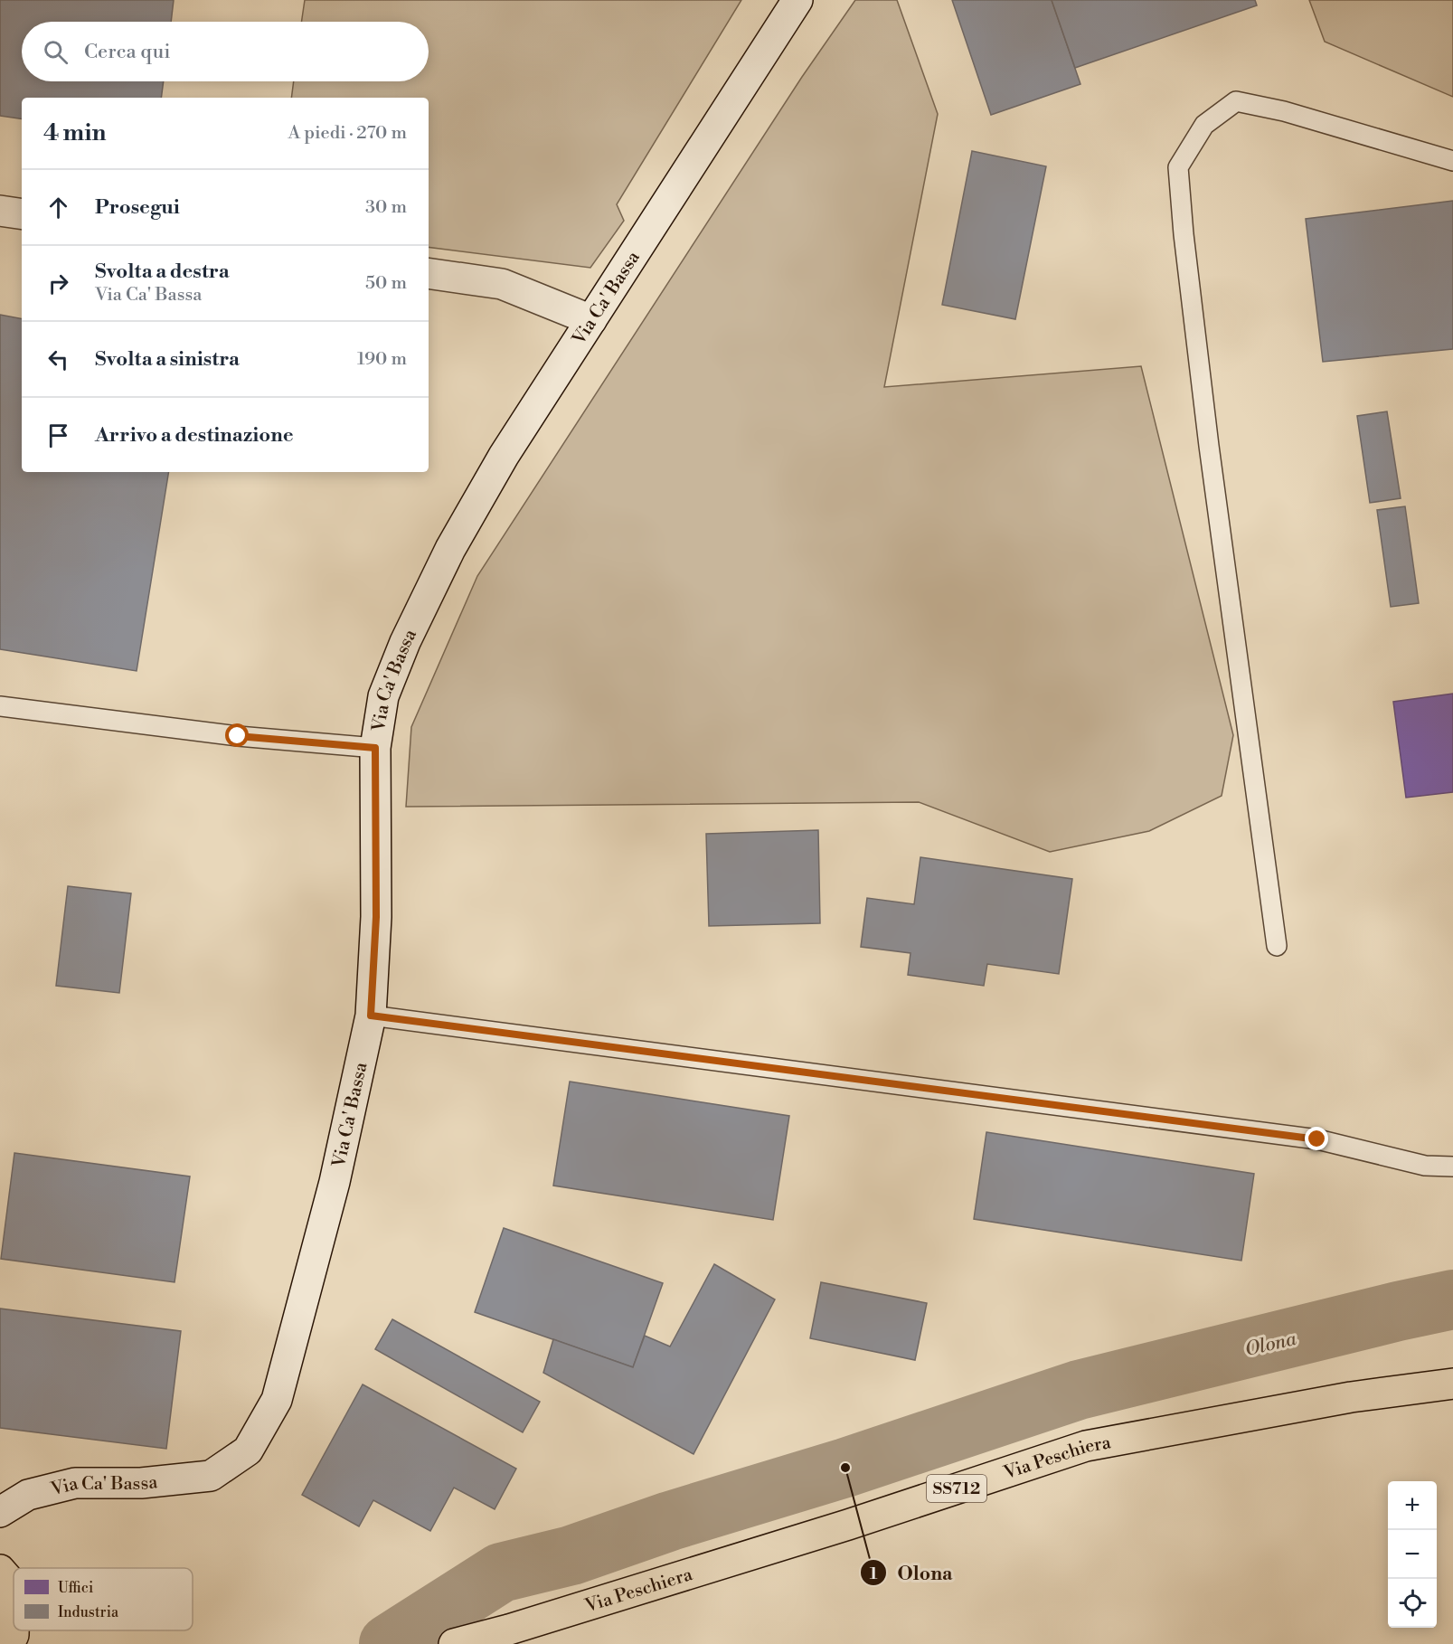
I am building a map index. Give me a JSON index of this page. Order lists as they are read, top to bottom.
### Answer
{
  "streets": {
    "main road": ["Via Peschiera", "SS712"],
    "street": ["Via Ca' Bassa"]
  },
  "water": ["Olona"],
  "places": ["Olona"],
  "legend": ["Uffici", "Industria"],
  "page": {
    "search": "Cerca qui",
    "heading": ["4 min", "A piedi · 270 m"],
    "list": [
      ["Prosegui", "30 m"],
      ["Svolta a destra", "Via Ca' Bassa", "50 m"],
      ["Svolta a sinistra", "190 m"],
      "Arrivo a destinazione"
    ],
    "map_buttons": ["+", "−"]
  }
}
